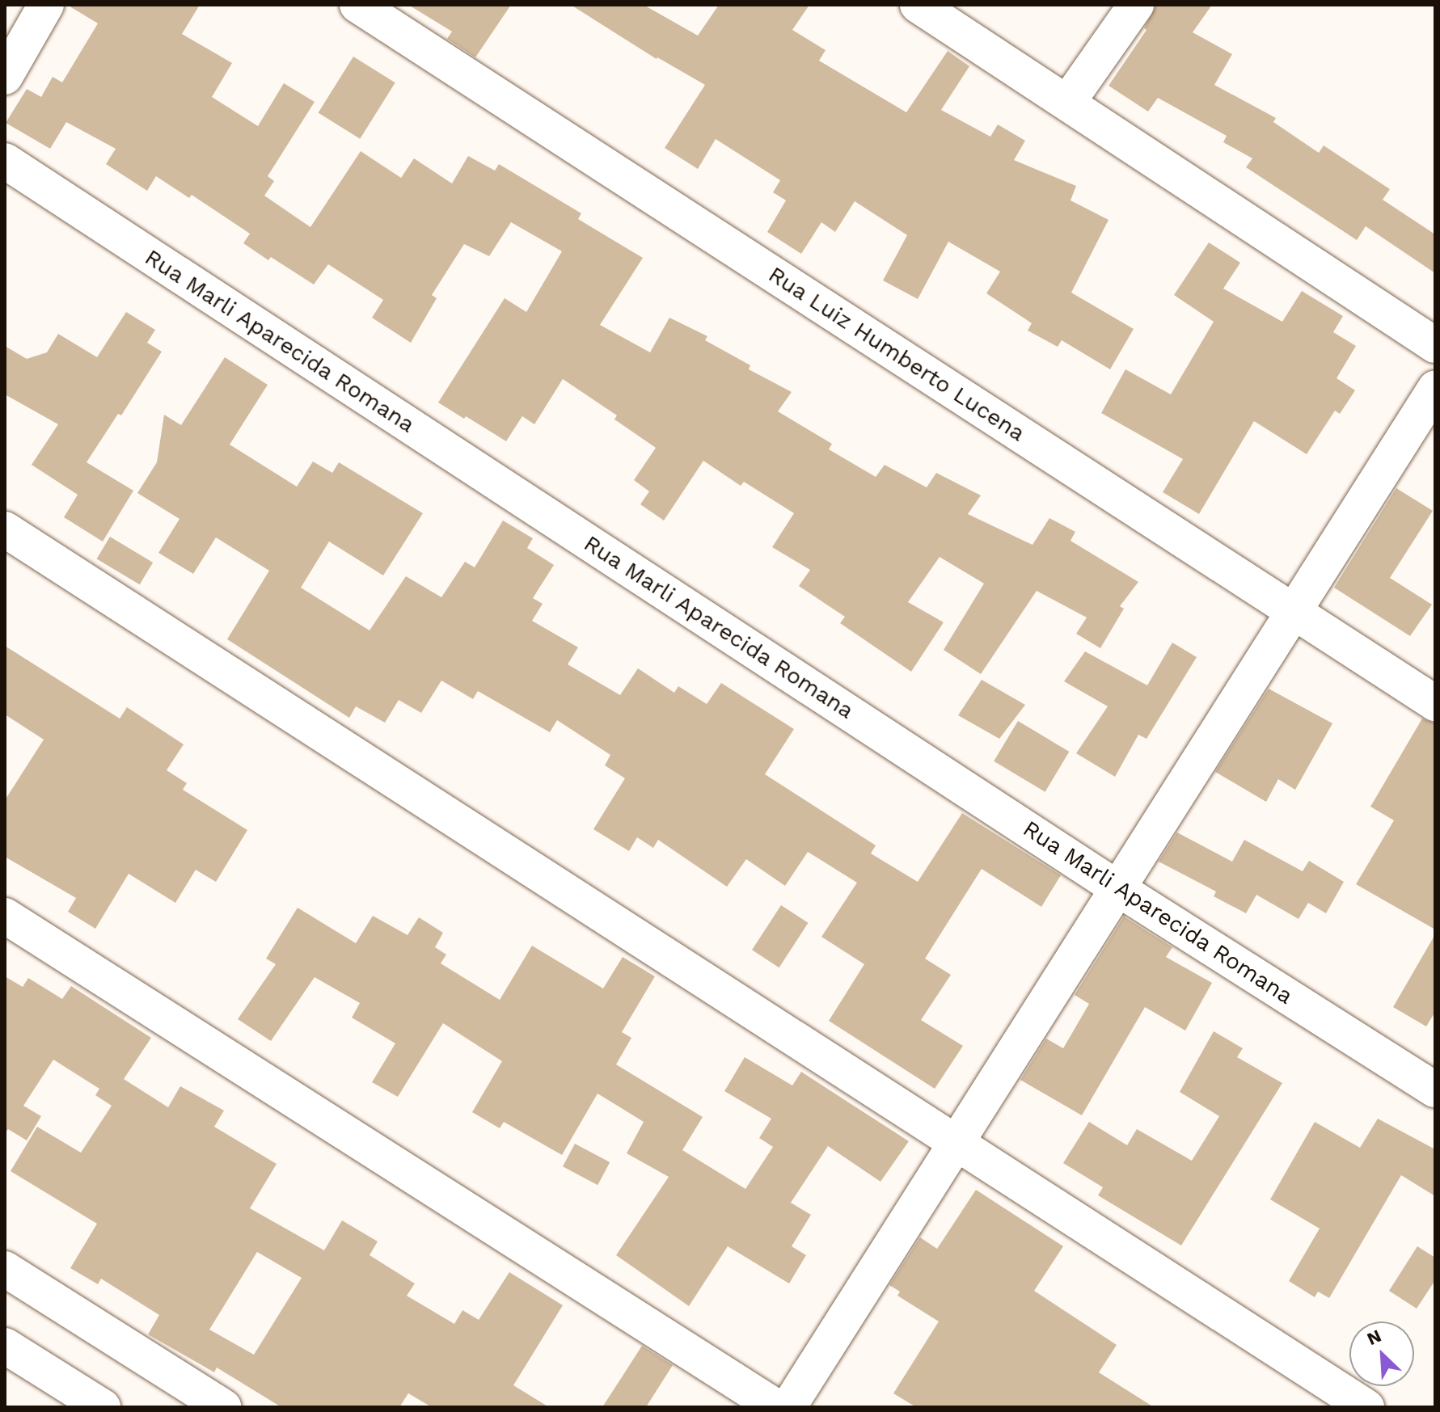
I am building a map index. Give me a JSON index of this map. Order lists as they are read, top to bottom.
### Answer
{
  "streets": {
    "street": ["Rua Marli Aparecida Romana", "Rua Luiz Humberto Lucena"]
  },
  "north": "top left"
}
